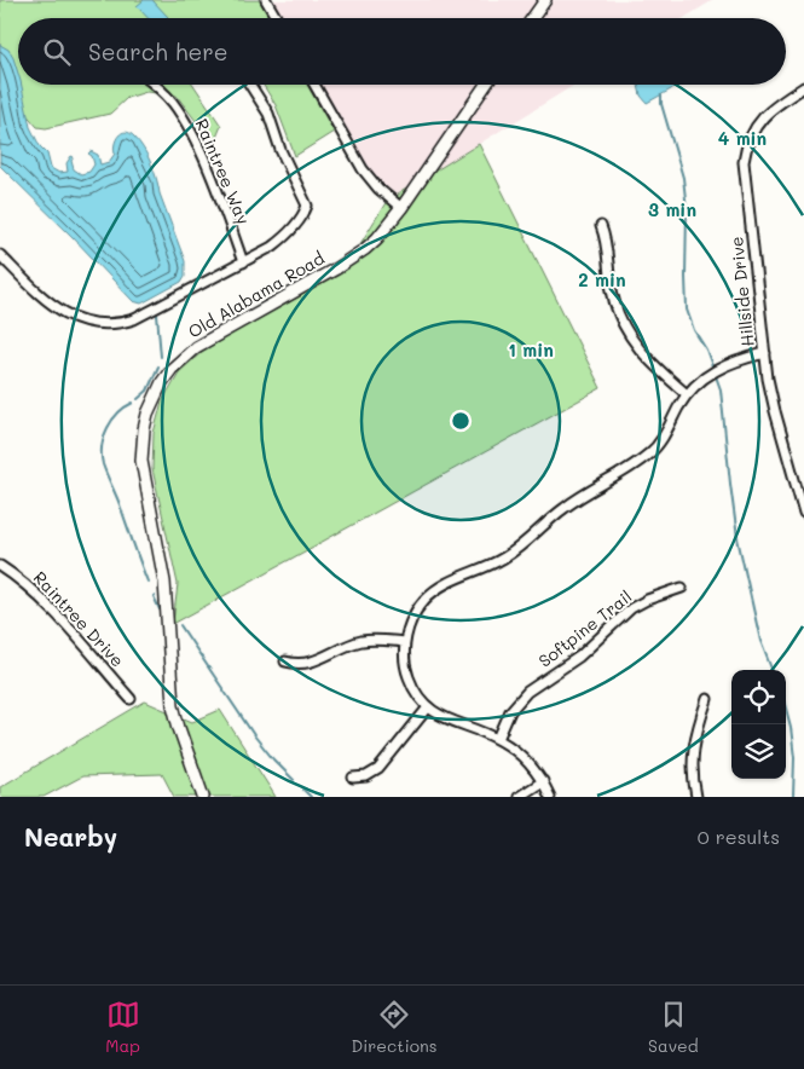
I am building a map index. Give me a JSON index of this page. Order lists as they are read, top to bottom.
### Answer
{
  "streets": {
    "street": [
      "Raintree Way",
      "Hillside Drive",
      "Old Alabama Road",
      "Raintree Drive",
      "Softpine Trail"
    ]
  },
  "page": {
    "search": "Search here",
    "heading": ["Nearby", "0 results"],
    "nav": ["Map", "Directions", "Saved"]
  },
  "rings": [
    "4 min",
    "3 min",
    "2 min",
    "1 min"
  ]
}
